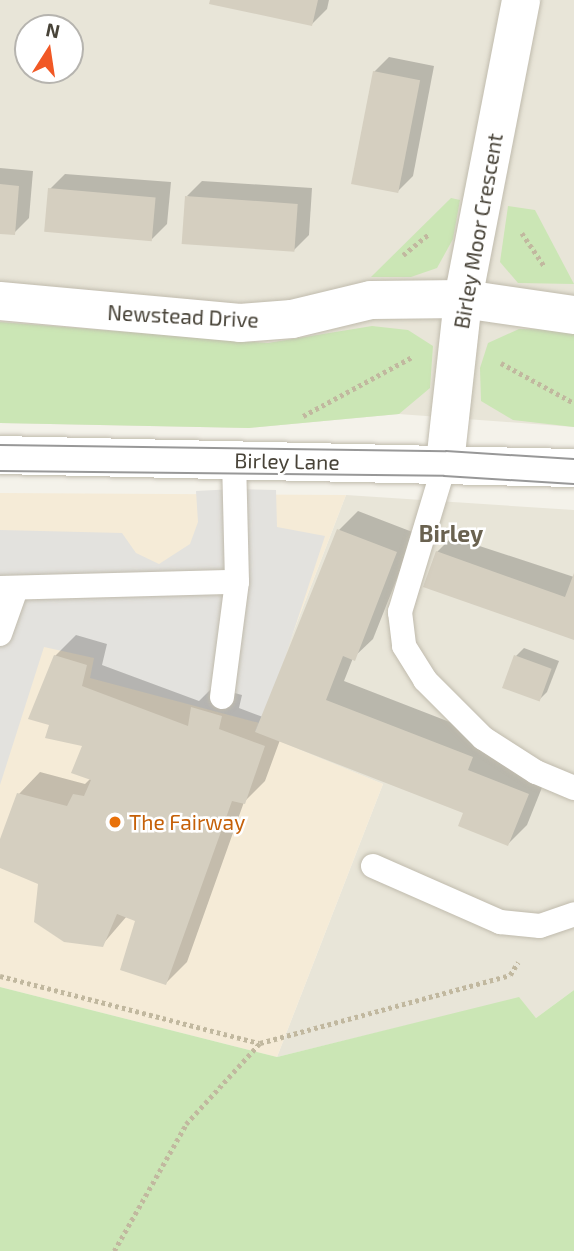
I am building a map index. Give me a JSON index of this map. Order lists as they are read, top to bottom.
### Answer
{
  "streets": {
    "street": ["Birley Moor Crescent", "Newstead Drive", "Birley Lane"]
  },
  "crossings": [
    ["Birley Moor Crescent", "Newstead Drive"],
    ["Birley Moor Crescent", "Birley Lane"]
  ],
  "districts": ["Birley"],
  "places": ["The Fairway"],
  "north": "top"
}
